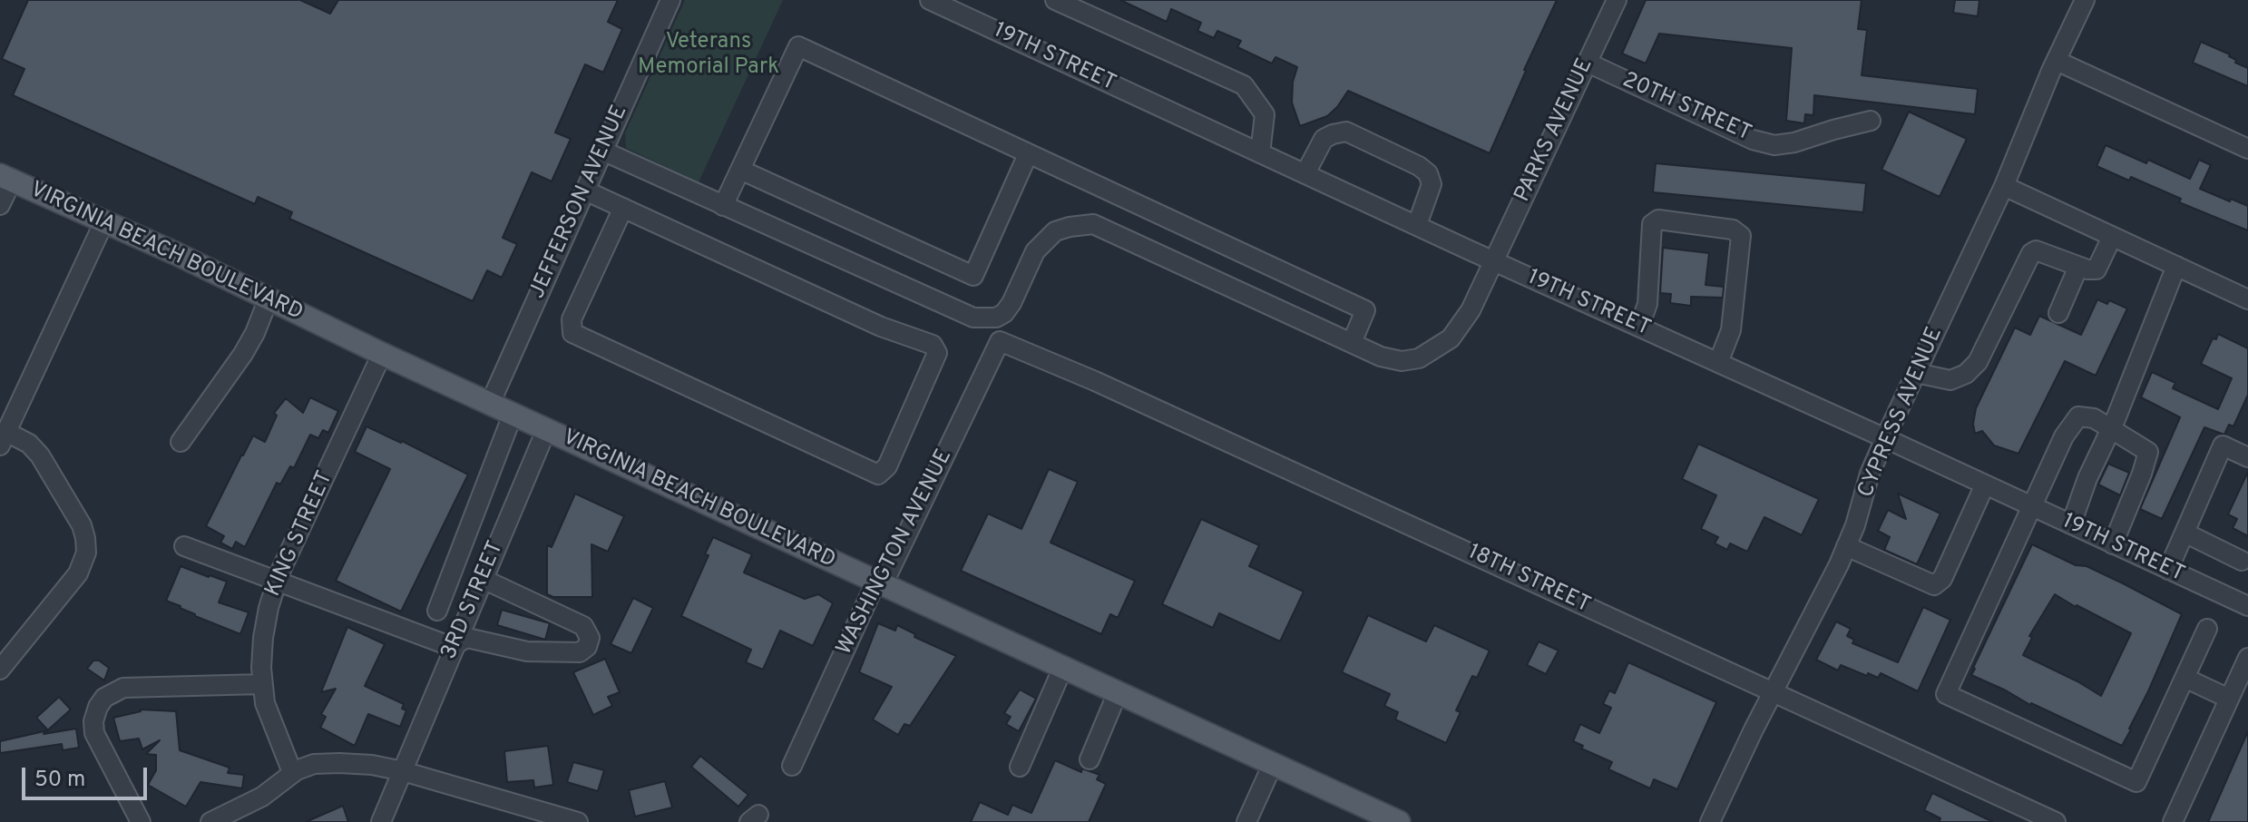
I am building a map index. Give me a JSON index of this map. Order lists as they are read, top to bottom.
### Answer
{
  "streets": {
    "main road": ["VIRGINIA BEACH BOULEVARD"],
    "street": [
      "19TH STREET",
      "20TH STREET",
      "PARKS AVENUE",
      "JEFFERSON AVENUE",
      "CYPRESS AVENUE",
      "KING STREET",
      "WASHINGTON AVENUE",
      "18TH STREET",
      "3RD STREET"
    ]
  },
  "crossings": [
    ["19TH STREET", "PARKS AVENUE"],
    ["19TH STREET", "CYPRESS AVENUE"],
    ["20TH STREET", "PARKS AVENUE"],
    ["PARKS AVENUE", "JEFFERSON AVENUE"],
    ["JEFFERSON AVENUE", "VIRGINIA BEACH BOULEVARD"],
    ["VIRGINIA BEACH BOULEVARD", "KING STREET"],
    ["VIRGINIA BEACH BOULEVARD", "WASHINGTON AVENUE"],
    ["VIRGINIA BEACH BOULEVARD", "3RD STREET"],
    ["CYPRESS AVENUE", "18TH STREET"],
    ["WASHINGTON AVENUE", "18TH STREET"]
  ],
  "parks": ["Veterans Memorial Park"],
  "scale_bar": "50 m"
}
